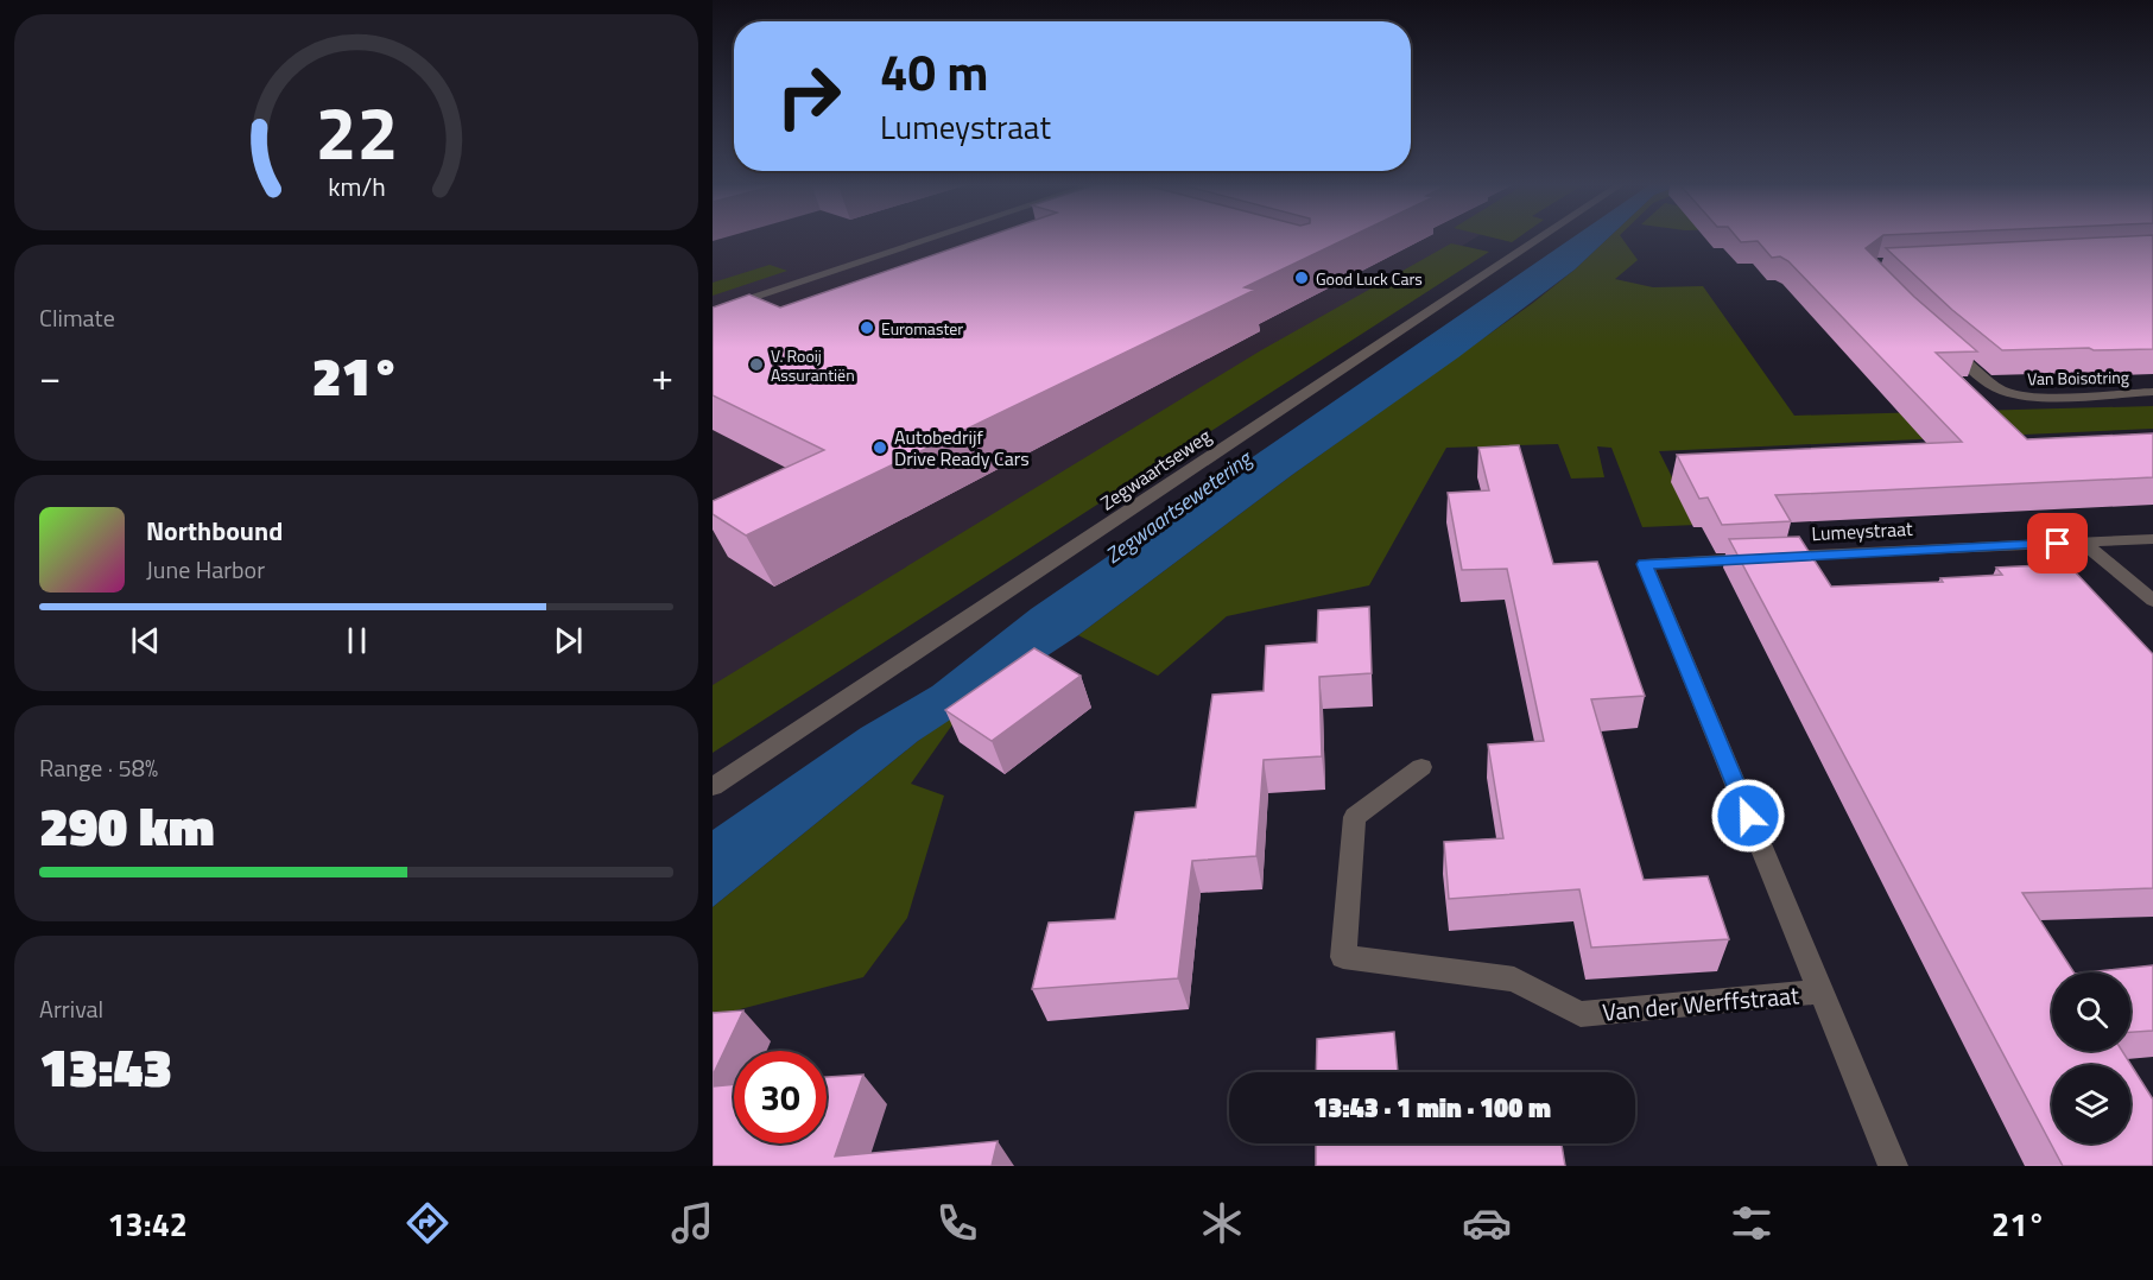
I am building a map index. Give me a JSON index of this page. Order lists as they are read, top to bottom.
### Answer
{
  "streets": {
    "street": [
      "Van Boisotring",
      "Zegwaartseweg",
      "Lumeystraat",
      "Van der Werffstraat"
    ]
  },
  "crossings": [
    ["Lumeystraat", "Van der Werffstraat"]
  ],
  "water": ["Zegwaartsewetering"],
  "places": [
    "Good Luck Cars",
    "Euromaster",
    "V. Rooij Assurantiën",
    "Autobedrijf Drive Ready Cars"
  ],
  "page": {
    "turn": ["40 m", "Lumeystraat"],
    "tile": [
      "Climate",
      ["Range · 58%", "290 km"],
      ["Arrival", "13:43"]
    ],
    "heat": ["−", "21°", "+"],
    "song": ["Northbound", "June Harbor"],
    "limit": "30",
    "trip": "13:43 · 1 min · 100 m",
    "tabs": ["13:42", "21°"],
    "gauge": ["22", "km/h"]
  }
}
